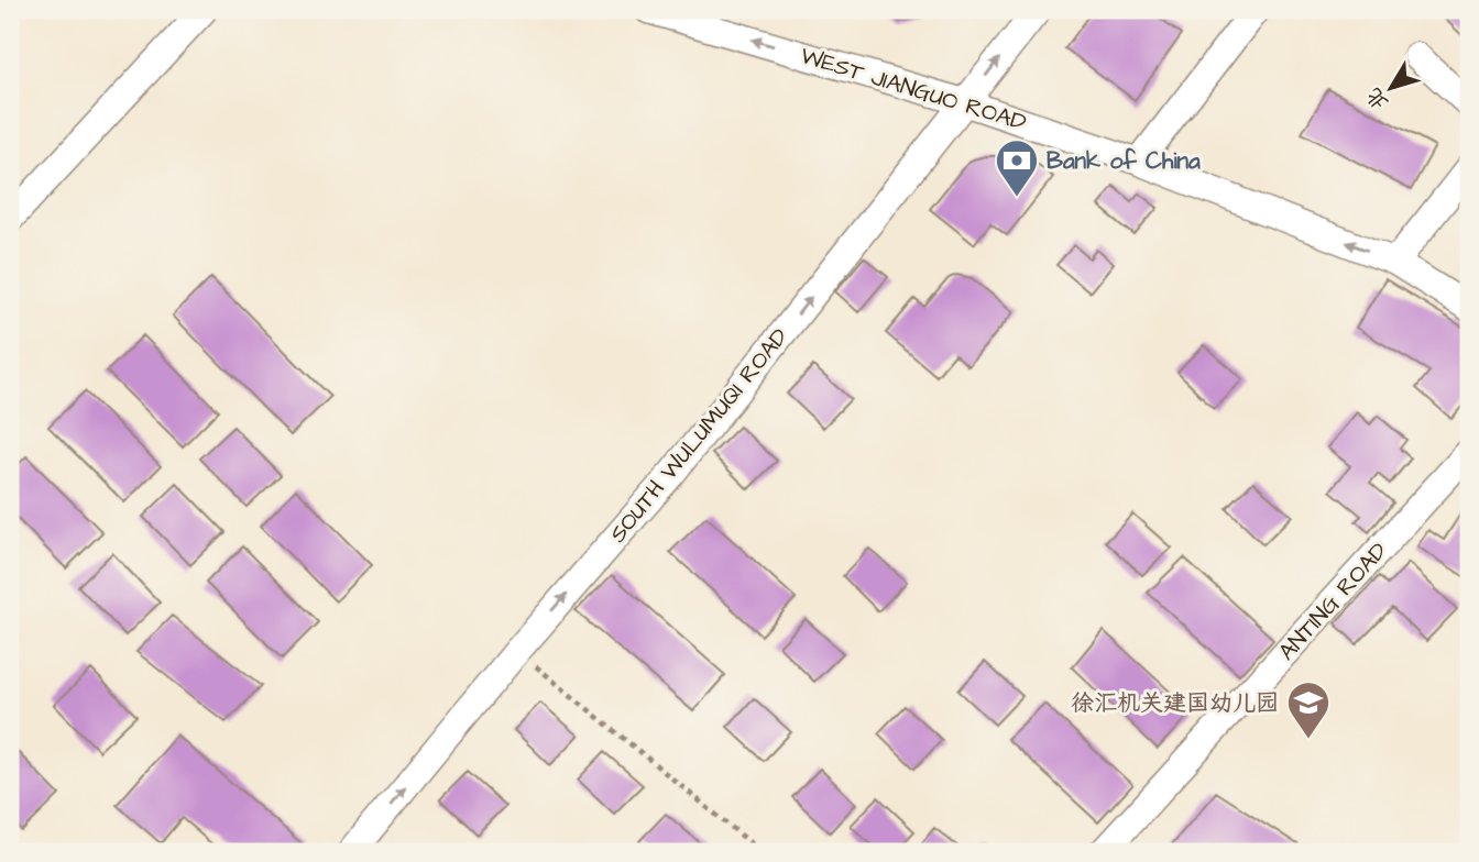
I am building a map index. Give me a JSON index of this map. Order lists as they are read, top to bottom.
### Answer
{
  "streets": {
    "street": ["WEST JIANGUO ROAD", "SOUTH WULUMUQI ROAD", "ANTING ROAD"]
  },
  "crossings": [
    ["WEST JIANGUO ROAD", "SOUTH WULUMUQI ROAD"]
  ],
  "one_way": ["WEST JIANGUO ROAD", "SOUTH WULUMUQI ROAD"],
  "places": {
    "bank": ["Bank of China"],
    "school or university": ["徐汇机关建国幼儿园"]
  },
  "north": "bottom left"
}
